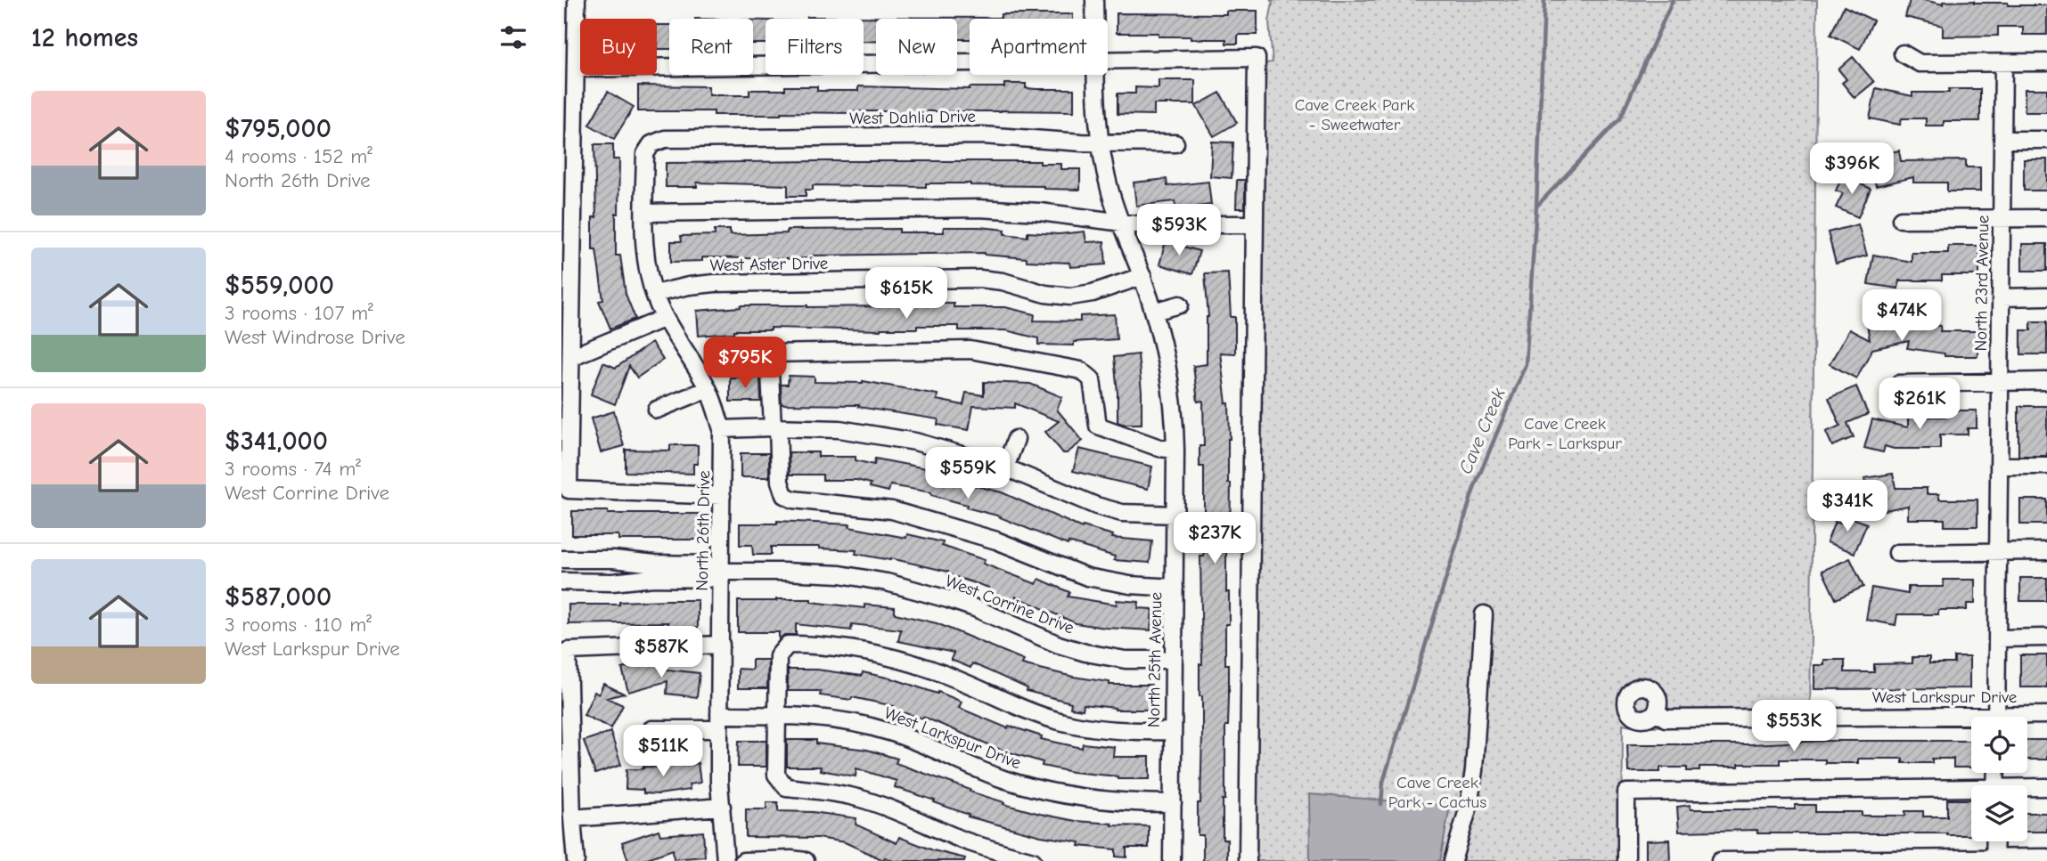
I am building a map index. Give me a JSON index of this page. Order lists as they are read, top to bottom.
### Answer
{
  "streets": {
    "street": [
      "West Dahlia Drive",
      "West Aster Drive",
      "North 23rd Avenue",
      "North 26th Drive",
      "West Corrine Drive",
      "North 25th Avenue",
      "West Larkspur Drive"
    ]
  },
  "crossings": [
    ["West Dahlia Drive", "North 26th Drive"],
    ["West Dahlia Drive", "North 25th Avenue"],
    ["West Aster Drive", "North 26th Drive"],
    ["West Aster Drive", "North 25th Avenue"],
    ["North 26th Drive", "West Corrine Drive"],
    ["North 26th Drive", "West Larkspur Drive"],
    ["West Corrine Drive", "North 25th Avenue"],
    ["North 25th Avenue", "West Larkspur Drive"]
  ],
  "water": ["Cave Creek"],
  "parks": ["Cave Creek Park - Sweetwater", "Cave Creek Park - Larkspur", "Cave Creek Park - Cactus"],
  "page": {
    "heading": "12 homes",
    "chip": [
      "Buy",
      "Rent",
      "Filters",
      "New",
      "Apartment"
    ],
    "list": [
      {
        "name": "$795,000",
        "note": "4 rooms · 152 m² · North 26th Drive"
      },
      {
        "name": "$559,000",
        "note": "3 rooms · 107 m² · West Windrose Drive"
      },
      {
        "name": "$341,000",
        "note": "3 rooms · 74 m² · West Corrine Drive"
      },
      {
        "name": "$587,000",
        "note": "3 rooms · 110 m² · West Larkspur Drive"
      }
    ],
    "price": [
      "$396K",
      "$593K",
      "$615K",
      "$474K",
      "$795K",
      "$261K",
      "$559K",
      "$341K",
      "$237K",
      "$587K",
      "$553K",
      "$511K"
    ]
  }
}
